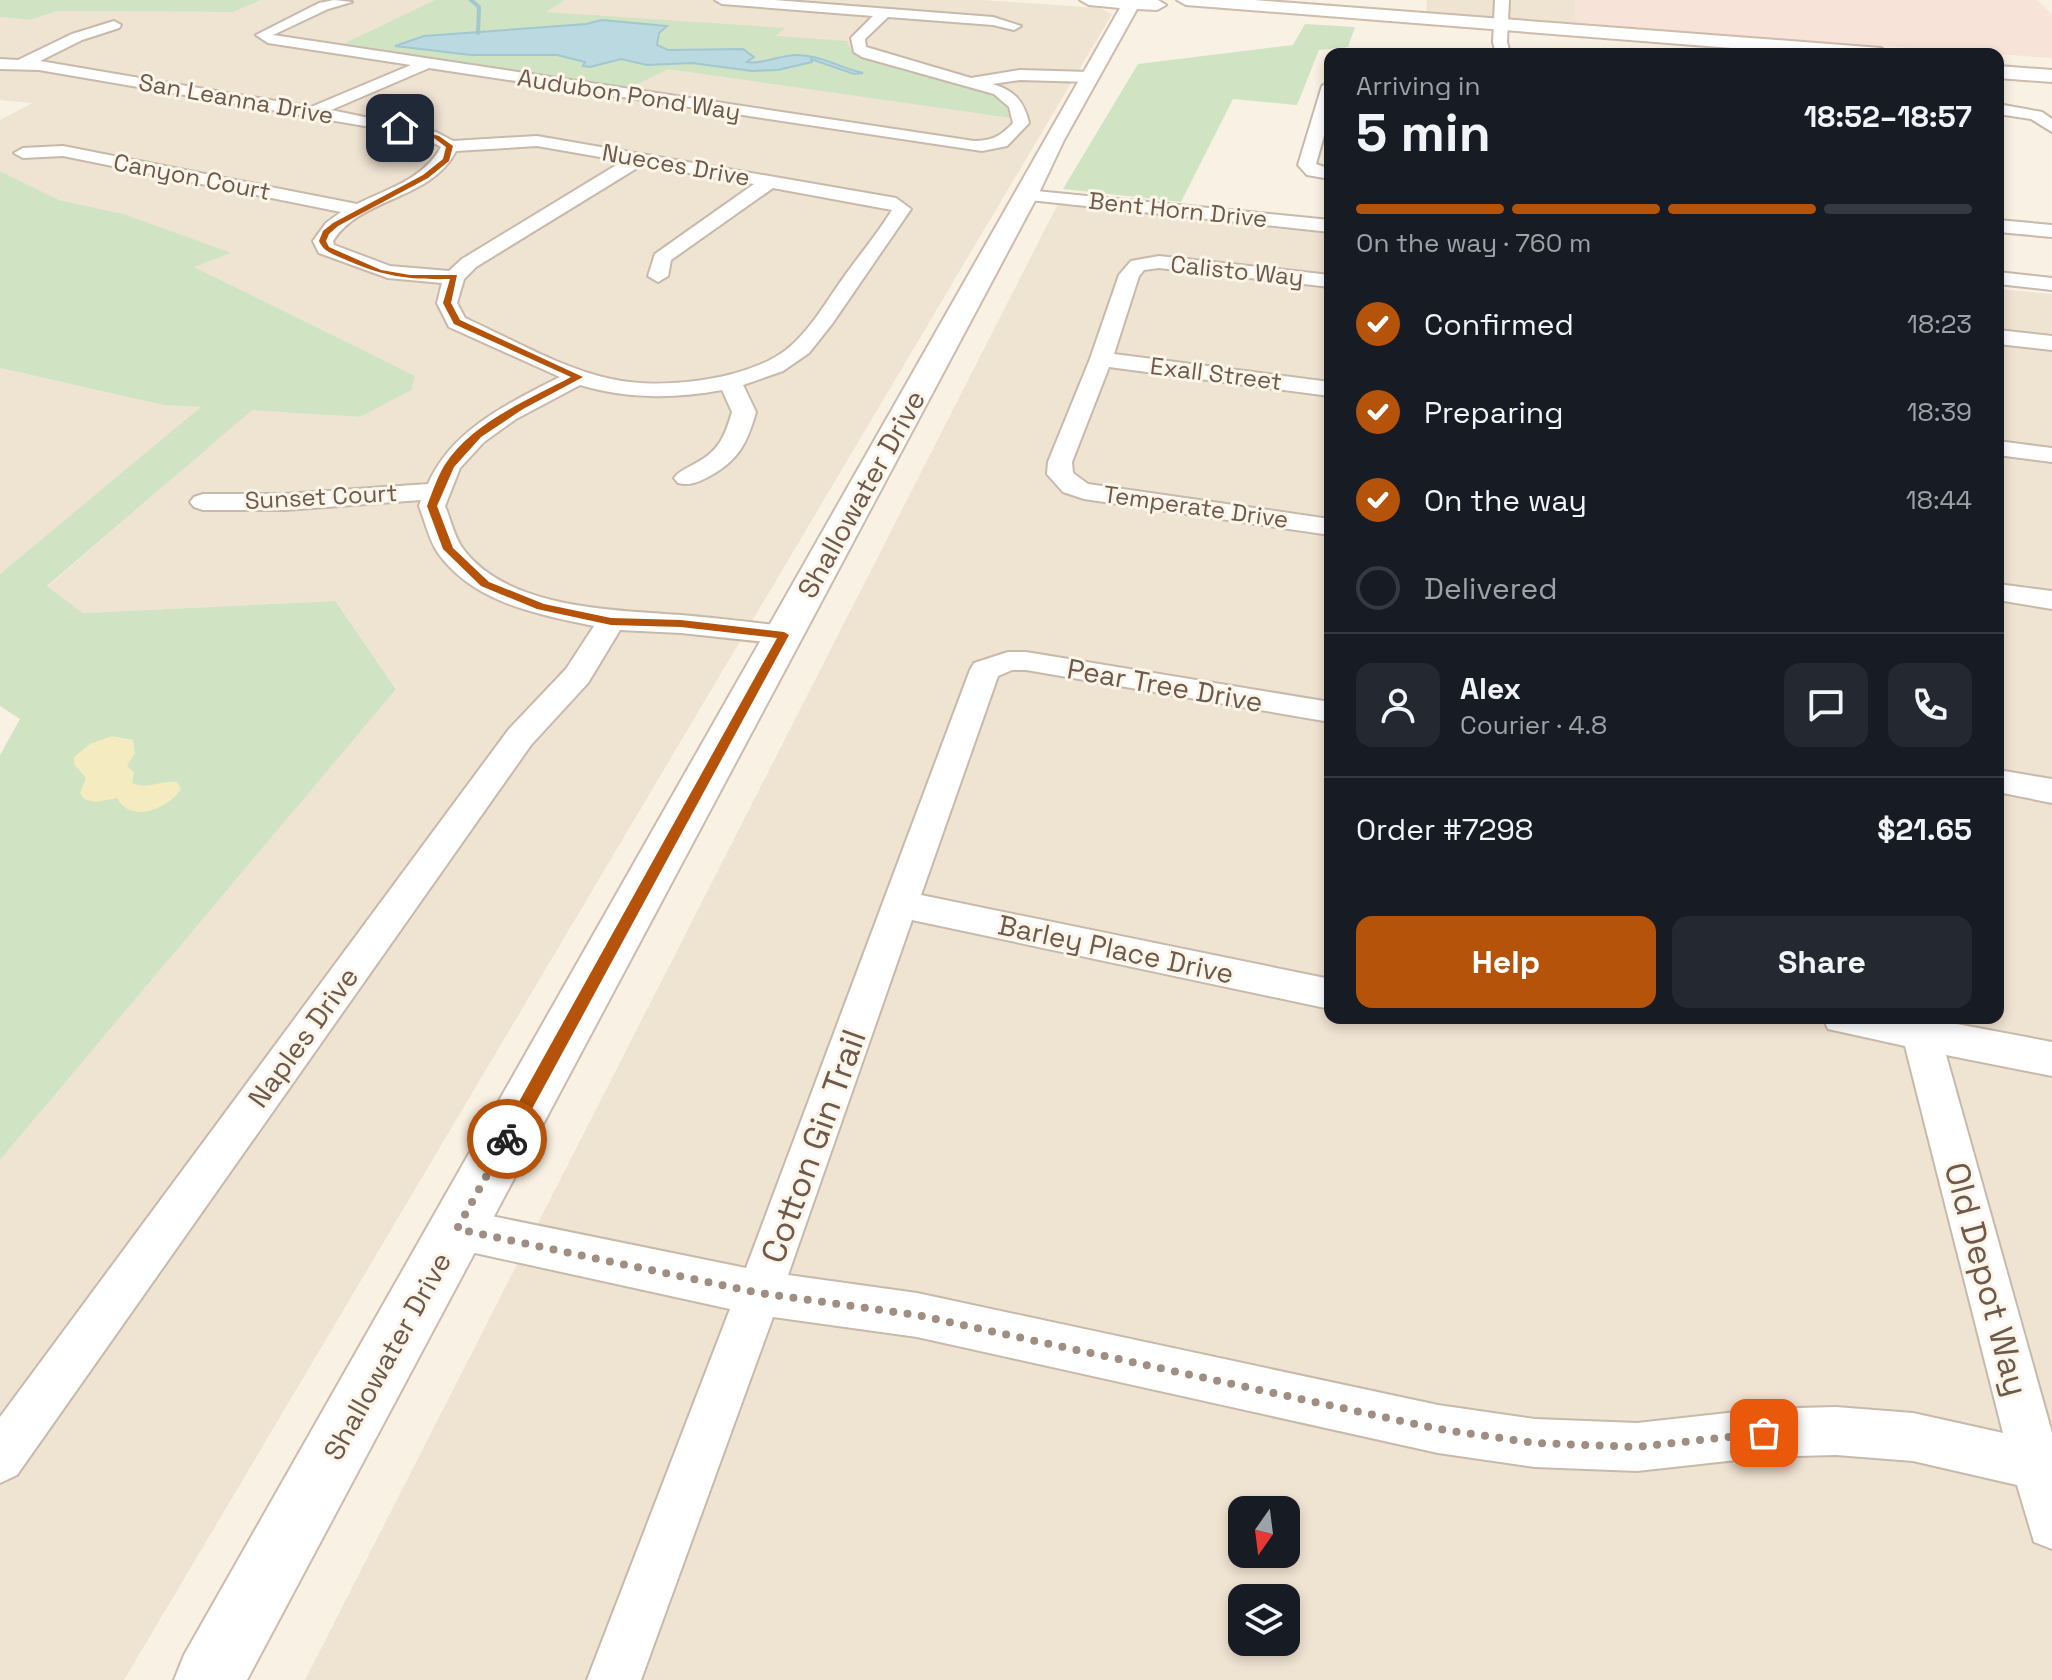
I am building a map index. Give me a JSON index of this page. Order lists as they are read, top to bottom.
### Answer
{
  "streets": {
    "street": [
      "Audubon Pond Way",
      "San Leanna Drive",
      "Nueces Drive",
      "Canyon Court",
      "Bent Horn Drive",
      "Calisto Way",
      "Exall Street",
      "Shallowater Drive",
      "Sunset Court",
      "Temperate Drive",
      "Pear Tree Drive",
      "Barley Place Drive",
      "Naples Drive",
      "Cotton Gin Trail",
      "Old Depot Way"
    ]
  },
  "crossings": [
    ["San Leanna Drive", "Nueces Drive"],
    ["Bent Horn Drive", "Shallowater Drive"],
    ["Calisto Way", "Exall Street"],
    ["Calisto Way", "Temperate Drive"],
    ["Exall Street", "Temperate Drive"],
    ["Pear Tree Drive", "Cotton Gin Trail"],
    ["Barley Place Drive", "Cotton Gin Trail"]
  ],
  "north": "bottom",
  "page": {
    "heading": ["5 min", "Arriving in", "18:52–18:57"],
    "panel": [
      "Alex",
      "Courier · 4.8",
      "Order #7298",
      "$21.65"
    ],
    "bar": "On the way · 760 m",
    "list": [
      ["Confirmed", "18:23"],
      ["Preparing", "18:39"],
      ["On the way", "18:44"],
      "Delivered"
    ],
    "buttons": ["Help", "Share"]
  }
}
